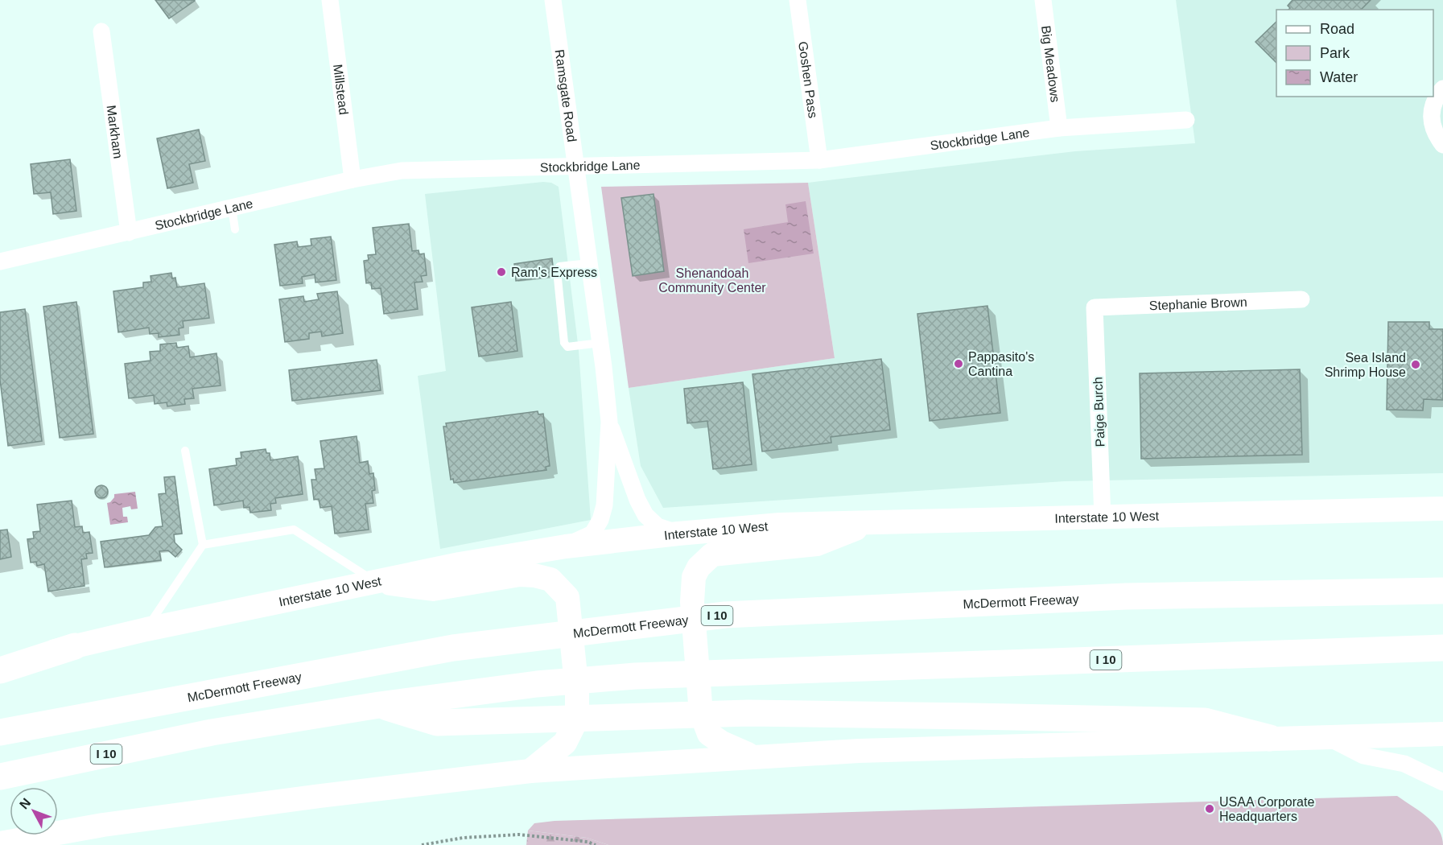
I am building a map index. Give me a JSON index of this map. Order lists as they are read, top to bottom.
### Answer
{
  "streets": {
    "highway": ["McDermott Freeway", "I 10"],
    "main road": ["Interstate 10 West"],
    "street": [
      "Big Meadows",
      "Goshen Pass",
      "Millstead",
      "Ramsgate Road",
      "Markham",
      "Stockbridge Lane",
      "Stephanie Brown",
      "Paige Burch"
    ]
  },
  "crossings": [
    ["Big Meadows", "Stockbridge Lane"],
    ["Goshen Pass", "Stockbridge Lane"],
    ["Millstead", "Stockbridge Lane"],
    ["Ramsgate Road", "Stockbridge Lane"],
    ["Ramsgate Road", "Interstate 10 West"],
    ["Markham", "Stockbridge Lane"],
    ["Stephanie Brown", "Paige Burch"],
    ["Paige Burch", "Interstate 10 West"]
  ],
  "parks": ["Shenandoah Community Center"],
  "places": [
    "Ram's Express",
    "Pappasito's Cantina",
    "Sea Island Shrimp House",
    "USAA Corporate Headquarters"
  ],
  "legend": ["Road", "Park", "Water"],
  "north": "top left"
}
